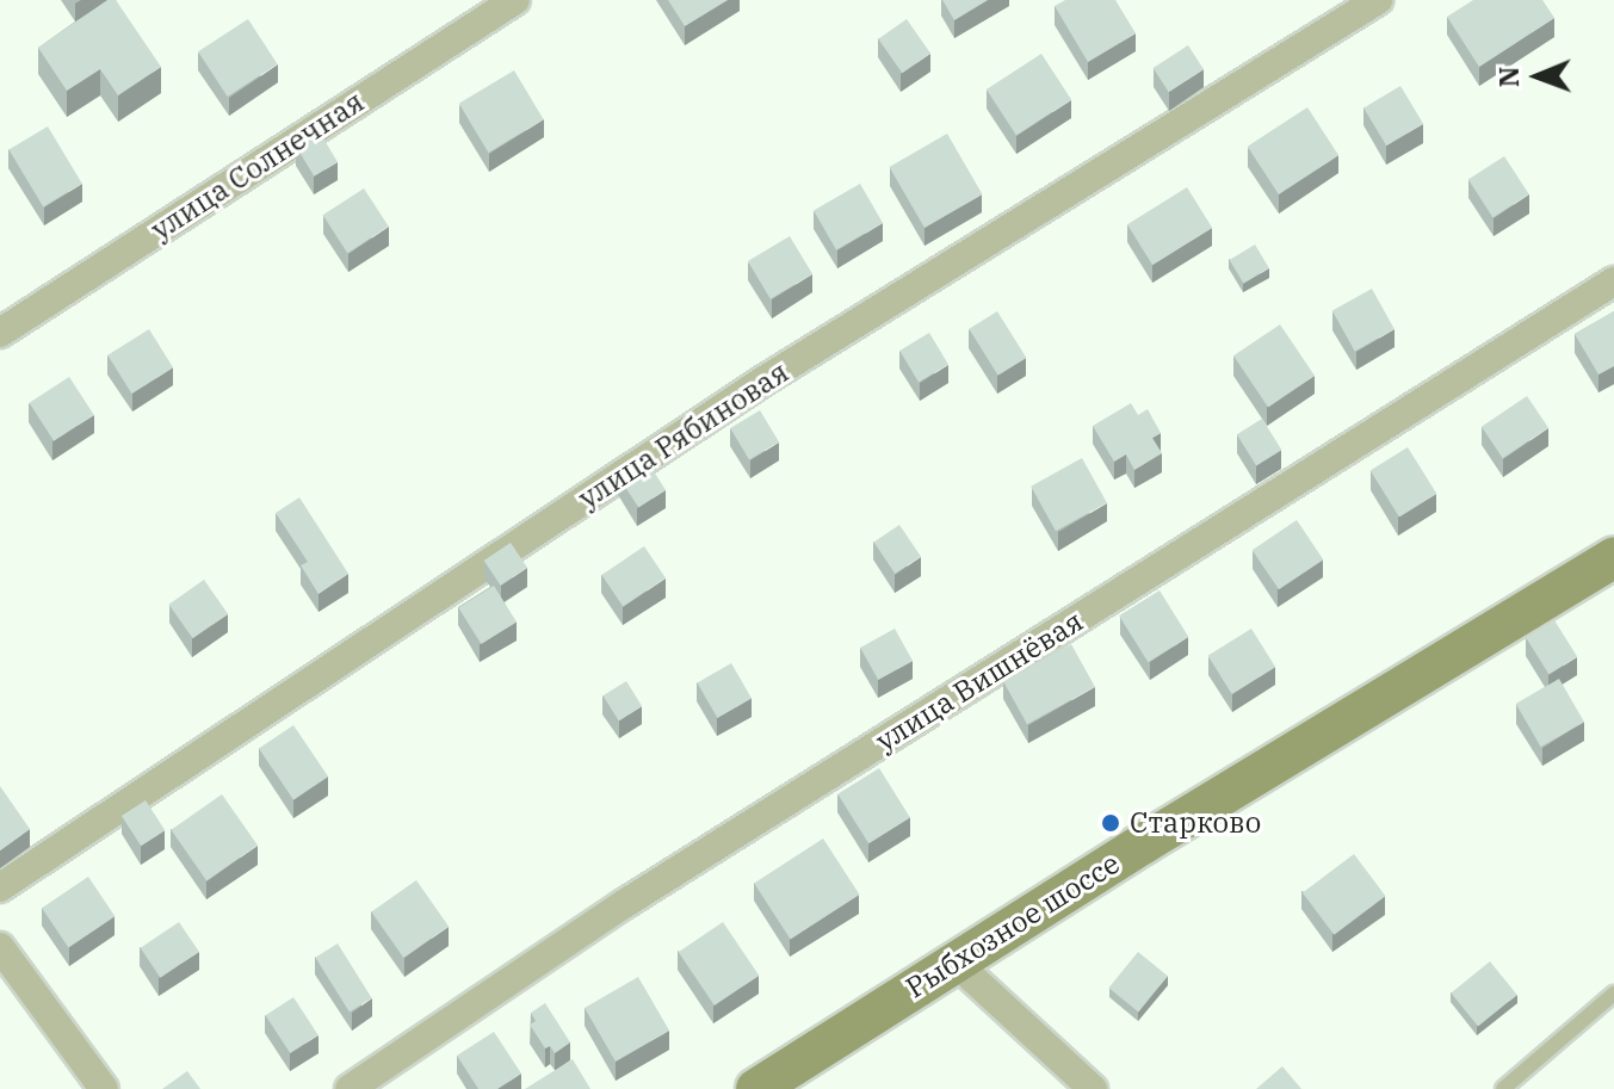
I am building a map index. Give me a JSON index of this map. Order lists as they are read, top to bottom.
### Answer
{
  "streets": {
    "street": [
      "улица Солнечная",
      "улица Рябиновая",
      "улица Вишнёвая",
      "Рыбхозное шоссе"
    ]
  },
  "places": ["Старково"],
  "north": "left"
}
